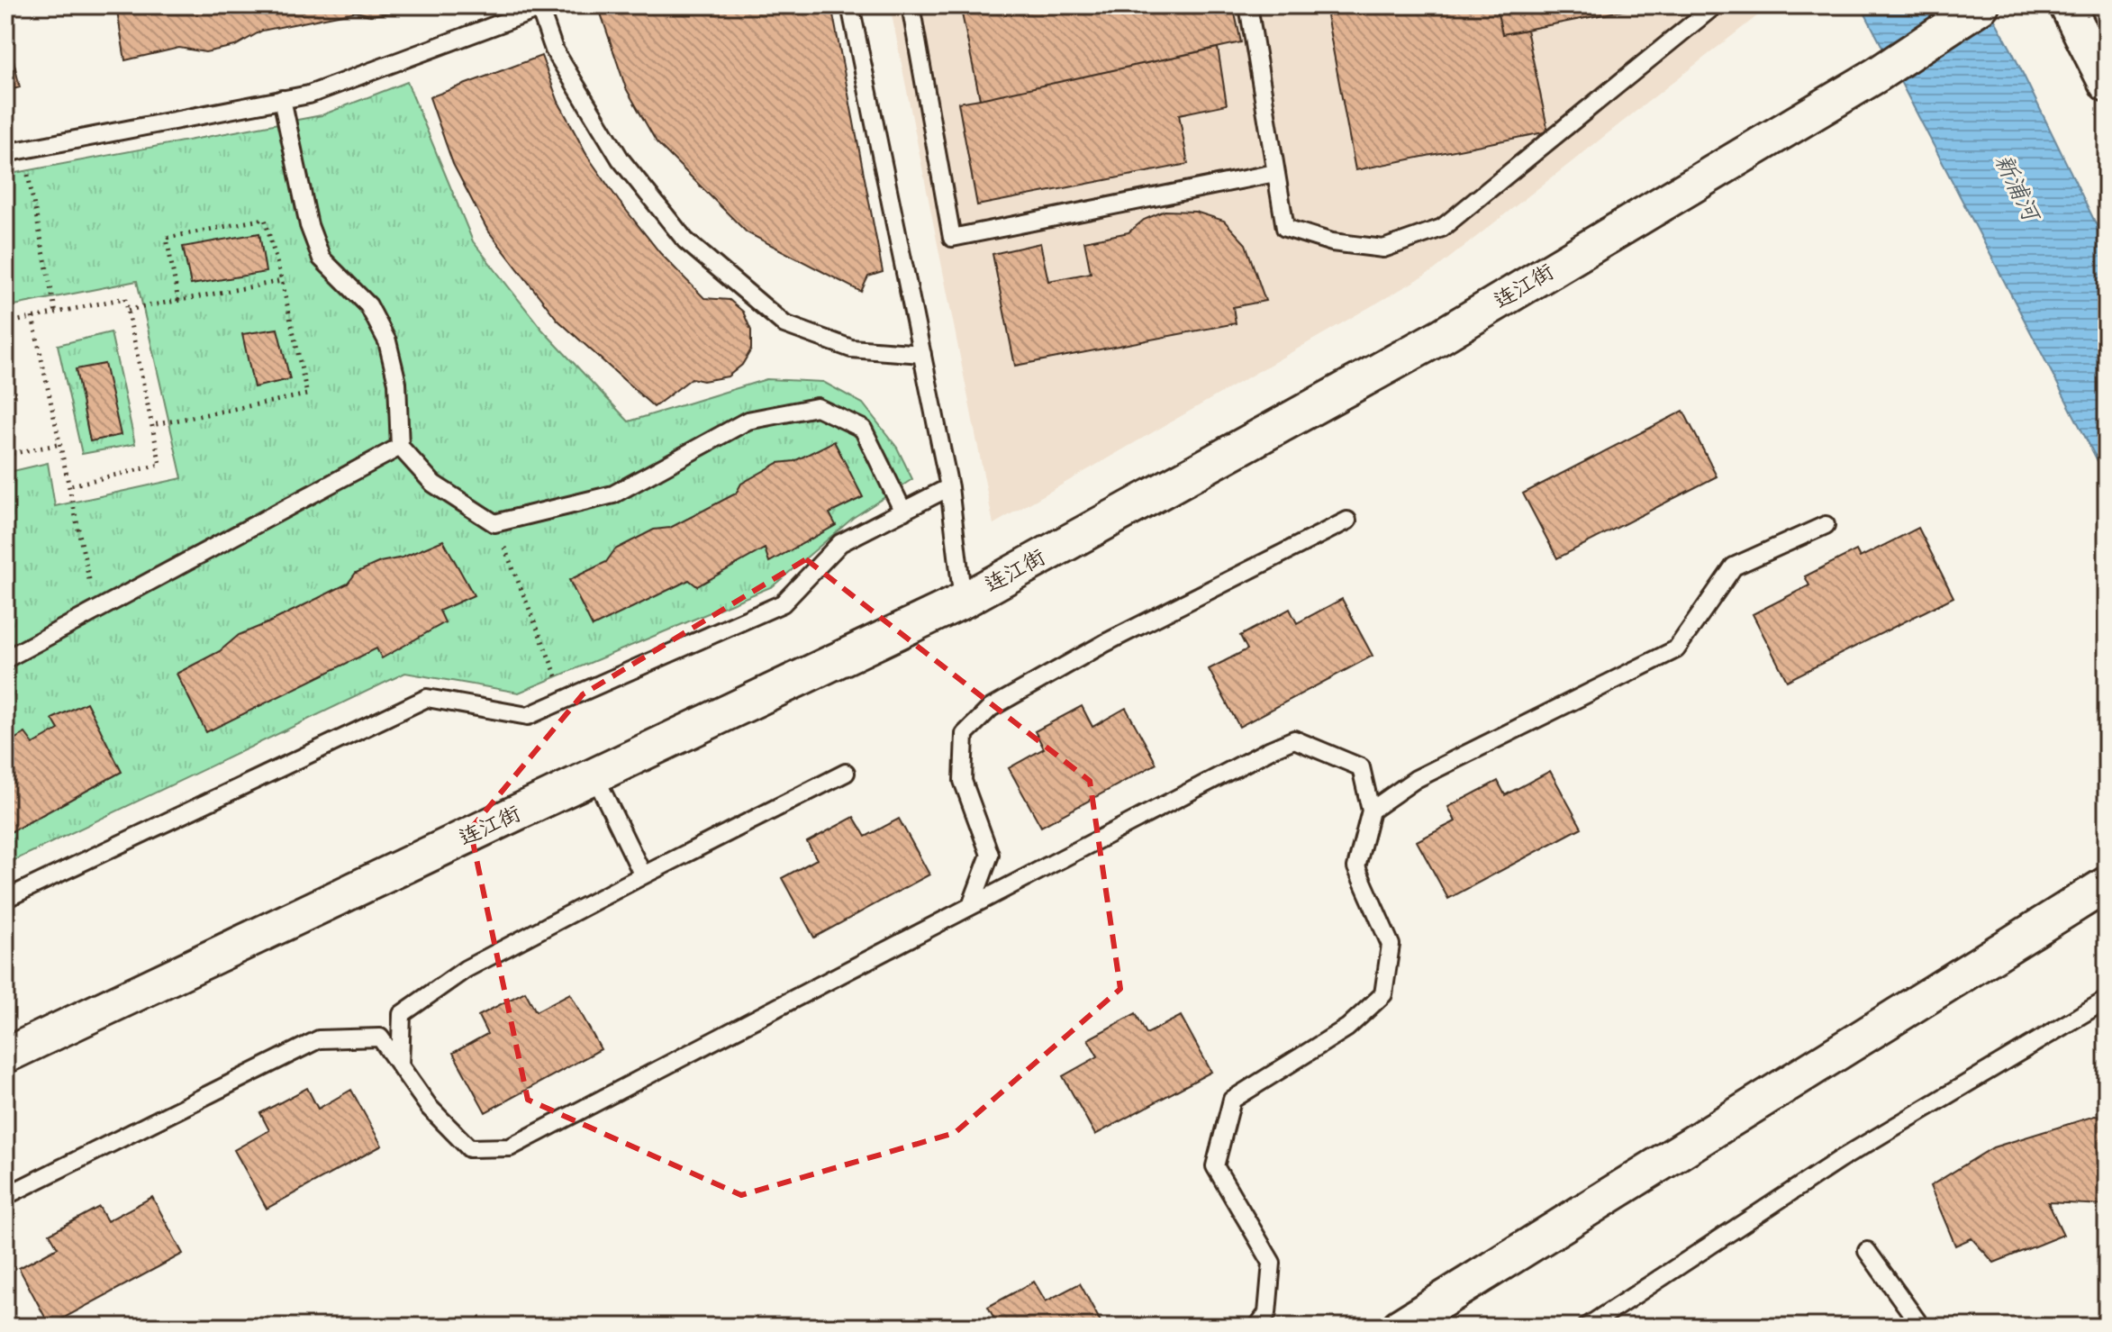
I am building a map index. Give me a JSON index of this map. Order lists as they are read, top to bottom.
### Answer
{
  "streets": {
    "street": ["连江街"]
  },
  "water": ["新浦河"]
}
